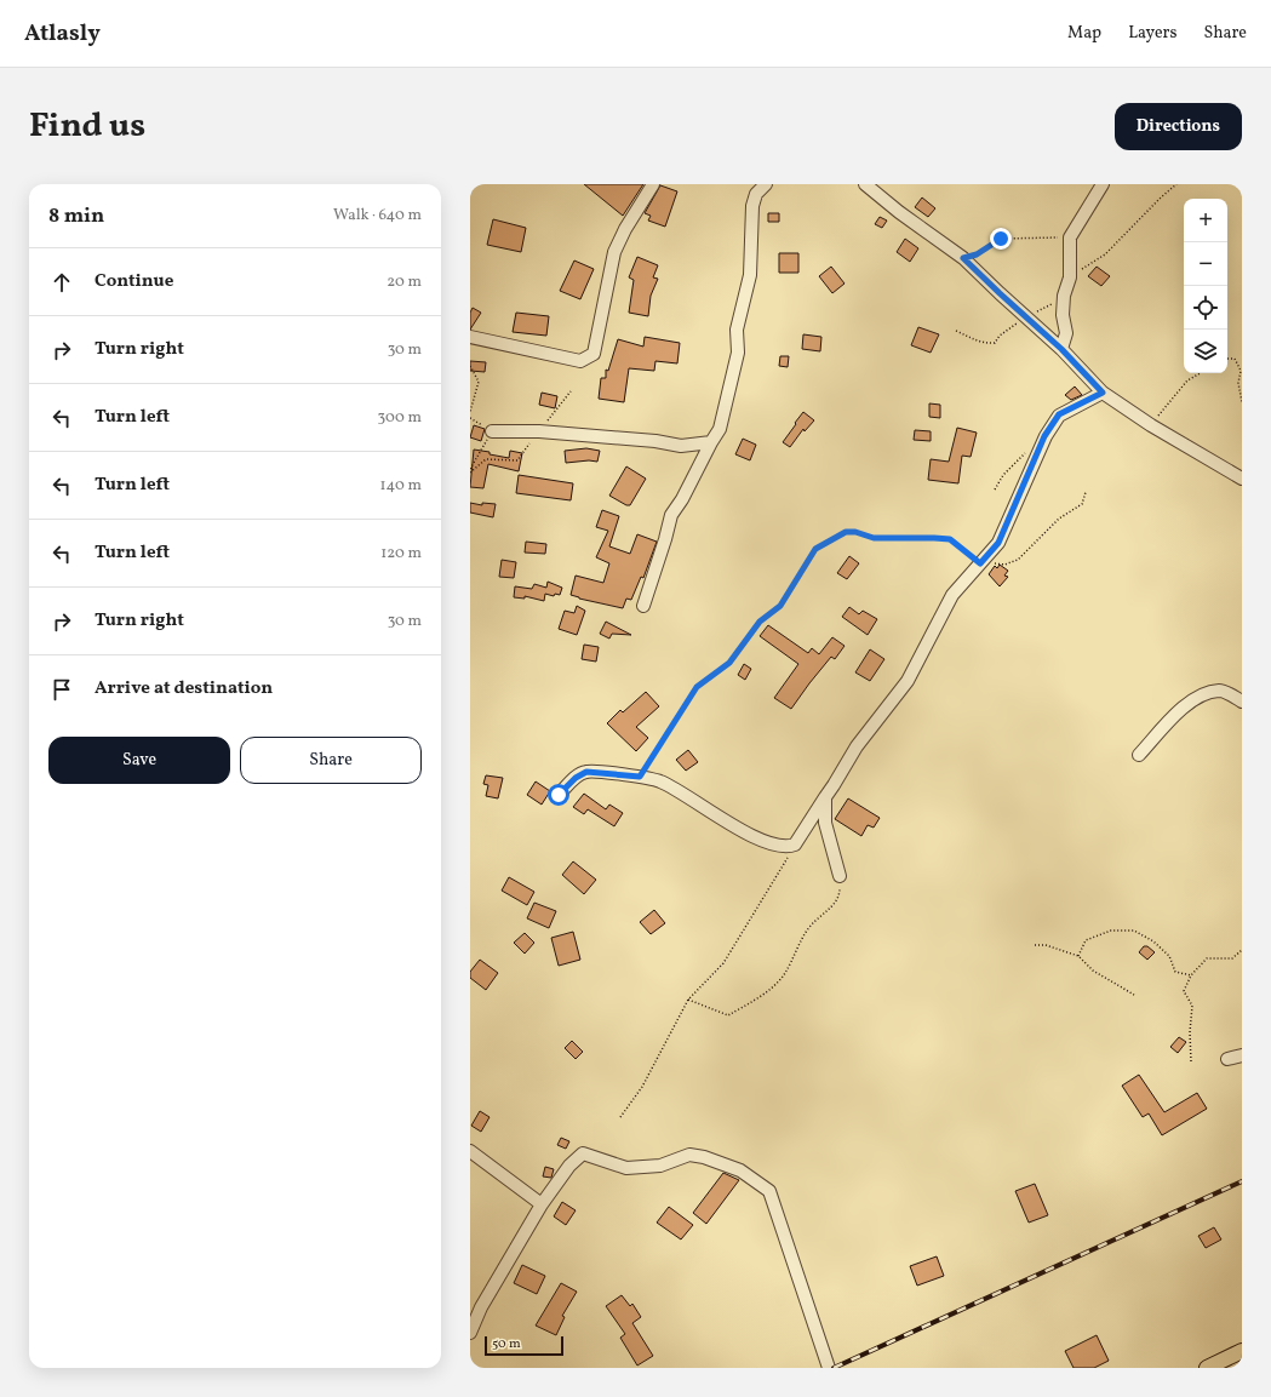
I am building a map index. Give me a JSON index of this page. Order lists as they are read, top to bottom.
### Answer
{
  "scale_bar": "50 m",
  "page": {
    "header": "Atlasly",
    "nav": ["Map", "Layers", "Share"],
    "title": "Find us",
    "buttons": [
      "Directions",
      ["Save", "Share"]
    ],
    "heading": ["8 min", "Walk · 640 m"],
    "map_buttons": ["+", "−"],
    "list": [
      ["Continue", "20 m"],
      ["Turn right", "30 m"],
      ["Turn left", "300 m"],
      ["Turn left", "140 m"],
      ["Turn left", "120 m"],
      ["Turn right", "30 m"],
      "Arrive at destination"
    ],
    "scale": "50 m"
  }
}
